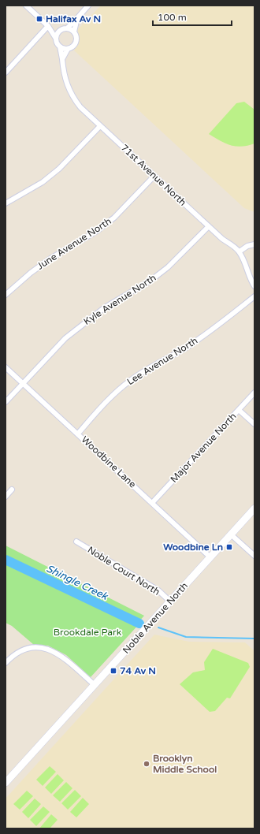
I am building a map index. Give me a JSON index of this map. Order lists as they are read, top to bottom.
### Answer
{
  "streets": {
    "street": [
      "71st Avenue North",
      "June Avenue North",
      "Kyle Avenue North",
      "Lee Avenue North",
      "Major Avenue North",
      "Woodbine Lane",
      "Noble Court North",
      "Noble Avenue North"
    ]
  },
  "crossings": [
    ["71st Avenue North", "June Avenue North"],
    ["71st Avenue North", "Kyle Avenue North"],
    ["Kyle Avenue North", "Woodbine Lane"],
    ["Lee Avenue North", "Woodbine Lane"],
    ["Major Avenue North", "Woodbine Lane"],
    ["Woodbine Lane", "Noble Avenue North"],
    ["Noble Court North", "Noble Avenue North"]
  ],
  "water": ["Shingle Creek"],
  "parks": ["Brookdale Park"],
  "places": {
    "transit": ["Halifax Av N", "Woodbine Ln", "74 Av N"],
    "other": ["Brooklyn Middle School"]
  },
  "scale_bar": "100 m"
}
